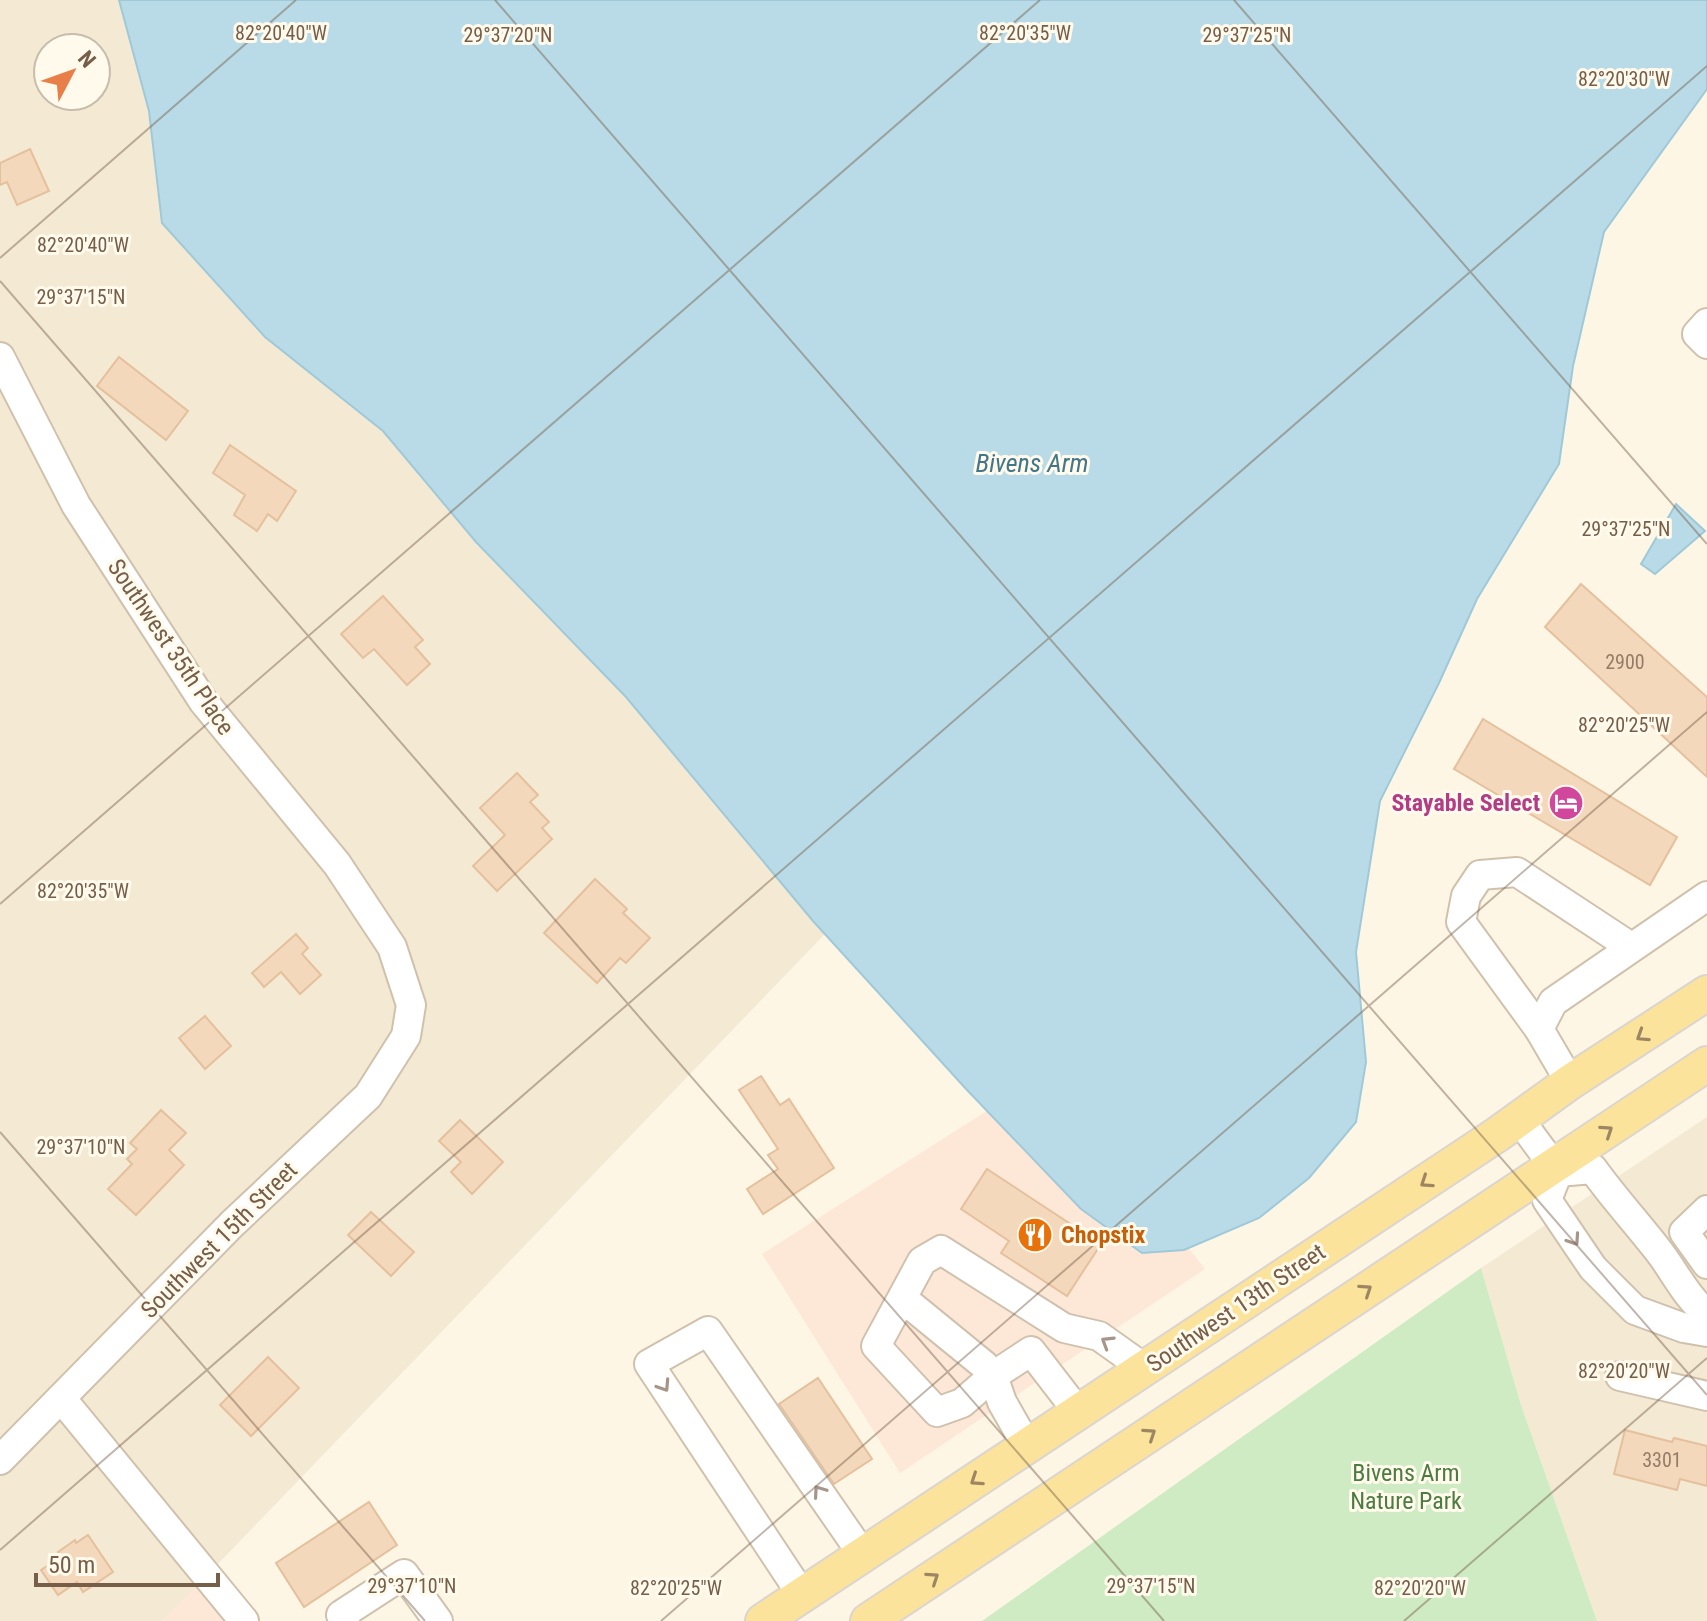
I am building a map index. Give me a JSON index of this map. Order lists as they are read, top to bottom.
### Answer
{
  "streets": {
    "main road": ["Southwest 13th Street"],
    "street": ["Southwest 35th Place", "Southwest 15th Street"]
  },
  "crossings": [
    ["Southwest 35th Place", "Southwest 15th Street"]
  ],
  "water": ["Bivens Arm"],
  "parks": ["Bivens Arm Nature Park"],
  "places": {
    "hotel": ["Stayable Select"],
    "restaurant": ["Chopstix"]
  },
  "house_numbers": ["2900", "3301"],
  "scale_bar": "50 m",
  "north": "top right",
  "coordinates": [
    "82°20'40\"W",
    "82°20'35\"W",
    "29°37'20\"N",
    "29°37'25\"N",
    "82°20'30\"W",
    "29°37'15\"N",
    "82°20'25\"W",
    "29°37'10\"N",
    "82°20'20\"W"
  ]
}
